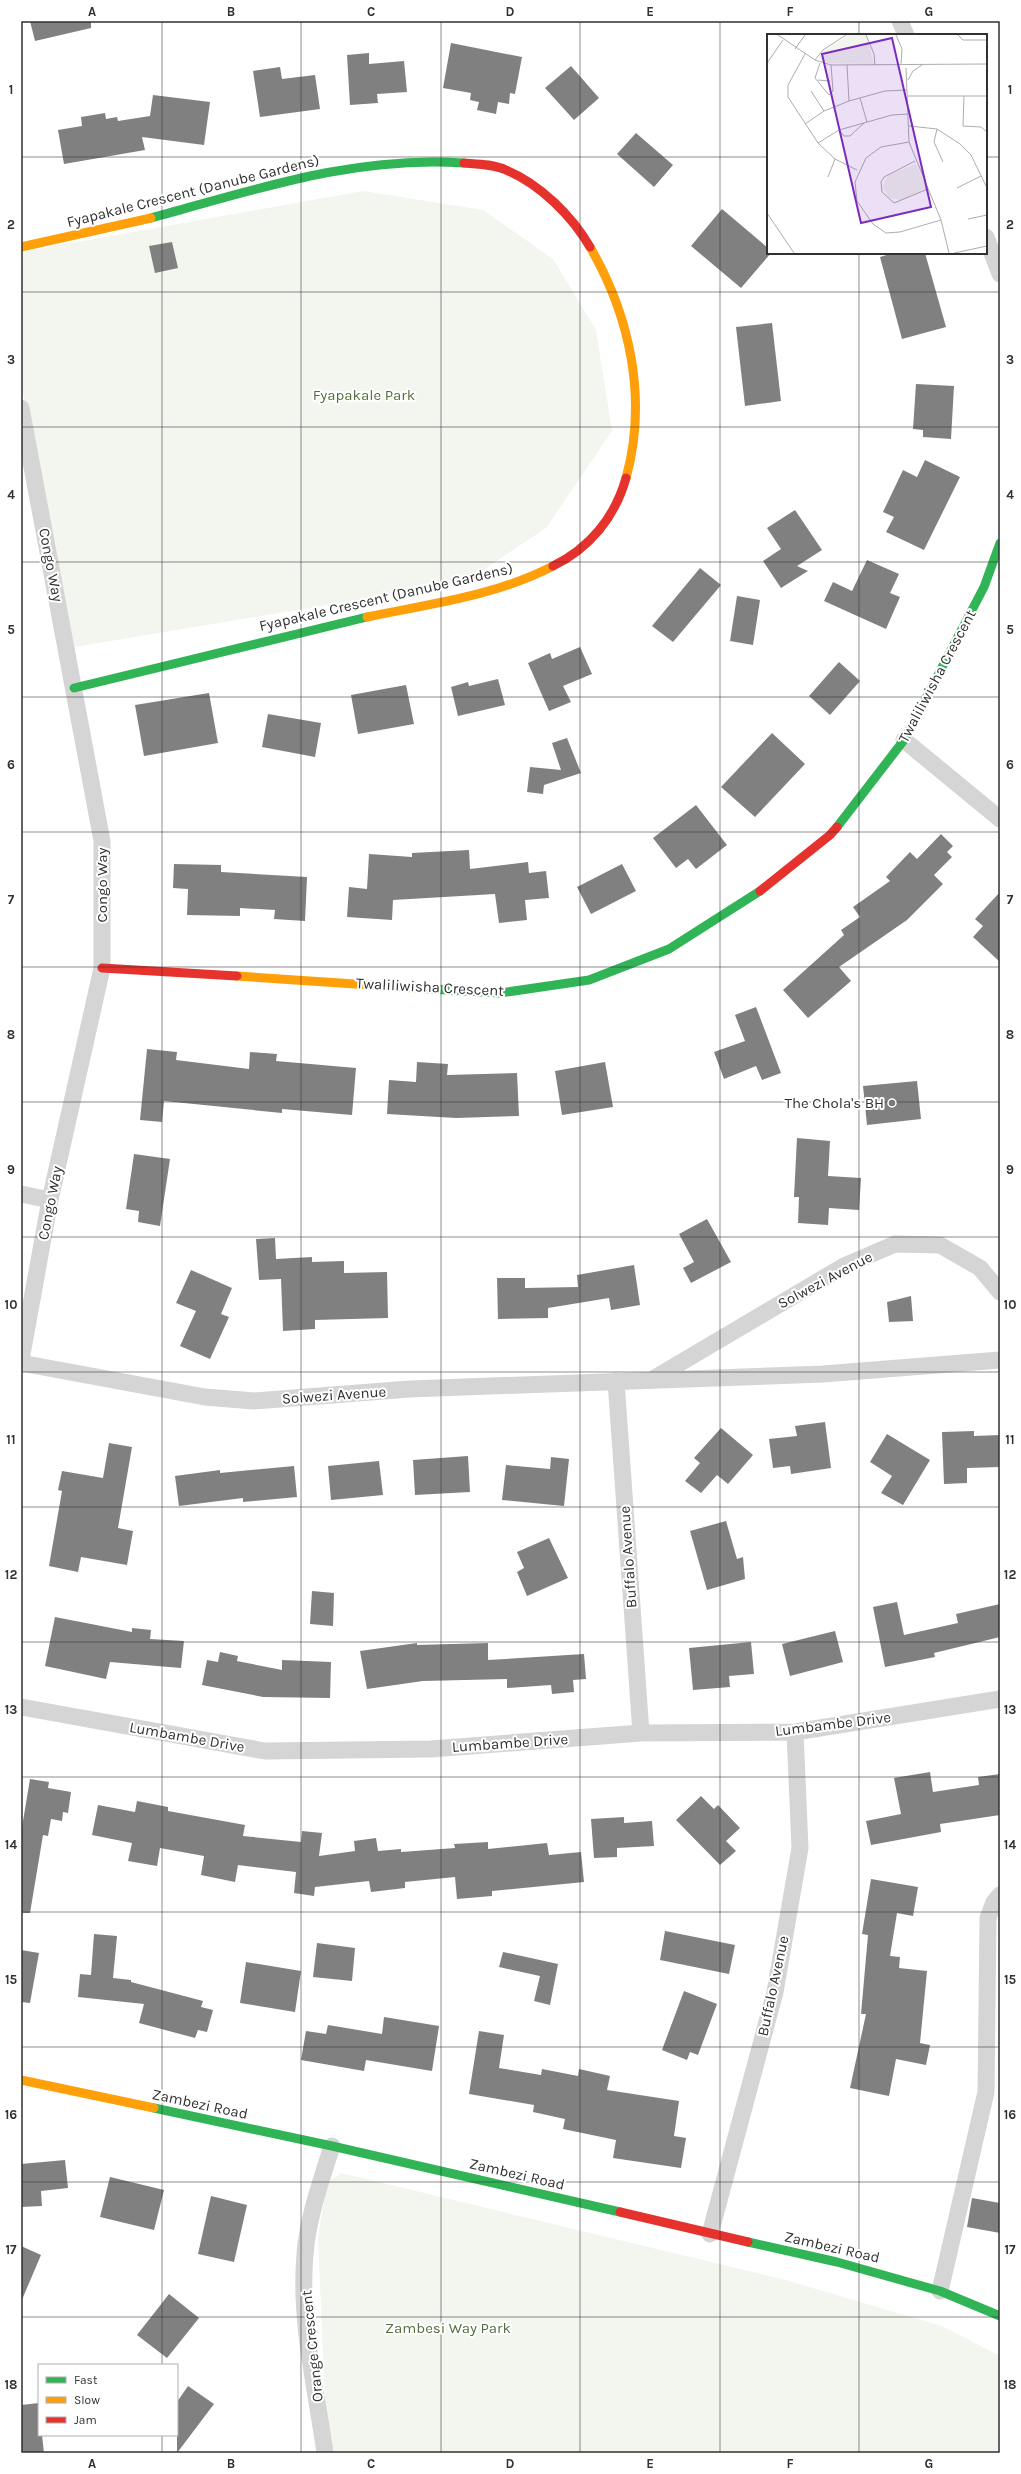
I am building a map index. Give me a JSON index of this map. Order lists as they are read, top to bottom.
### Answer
{
  "streets": {
    "street": [
      "Fyapakale Crescent (Danube Gardens)",
      "Congo Way",
      "Twaliliwisha Crescent",
      "Solwezi Avenue",
      "Buffalo Avenue",
      "Lumbambe Drive",
      "Zambezi Road",
      "Orange Crescent"
    ]
  },
  "crossings": [
    ["Fyapakale Crescent (Danube Gardens)", "Congo Way"],
    ["Congo Way", "Twaliliwisha Crescent"],
    ["Congo Way", "Solwezi Avenue"],
    ["Solwezi Avenue", "Buffalo Avenue"],
    ["Buffalo Avenue", "Lumbambe Drive"],
    ["Buffalo Avenue", "Zambezi Road"],
    ["Zambezi Road", "Orange Crescent"]
  ],
  "parks": ["Fyapakale Park", "Zambesi Way Park"],
  "places": ["The Chola's BH"],
  "legend": ["Fast", "Slow", "Jam"],
  "grid": {
    "columns": [
      "A",
      "B",
      "C",
      "D",
      "E",
      "F",
      "G"
    ],
    "rows": [
      "1",
      "2",
      "3",
      "4",
      "5",
      "6",
      "7",
      "8",
      "9",
      "10",
      "11",
      "12",
      "13",
      "14",
      "15",
      "16",
      "17",
      "18"
    ]
  }
}
